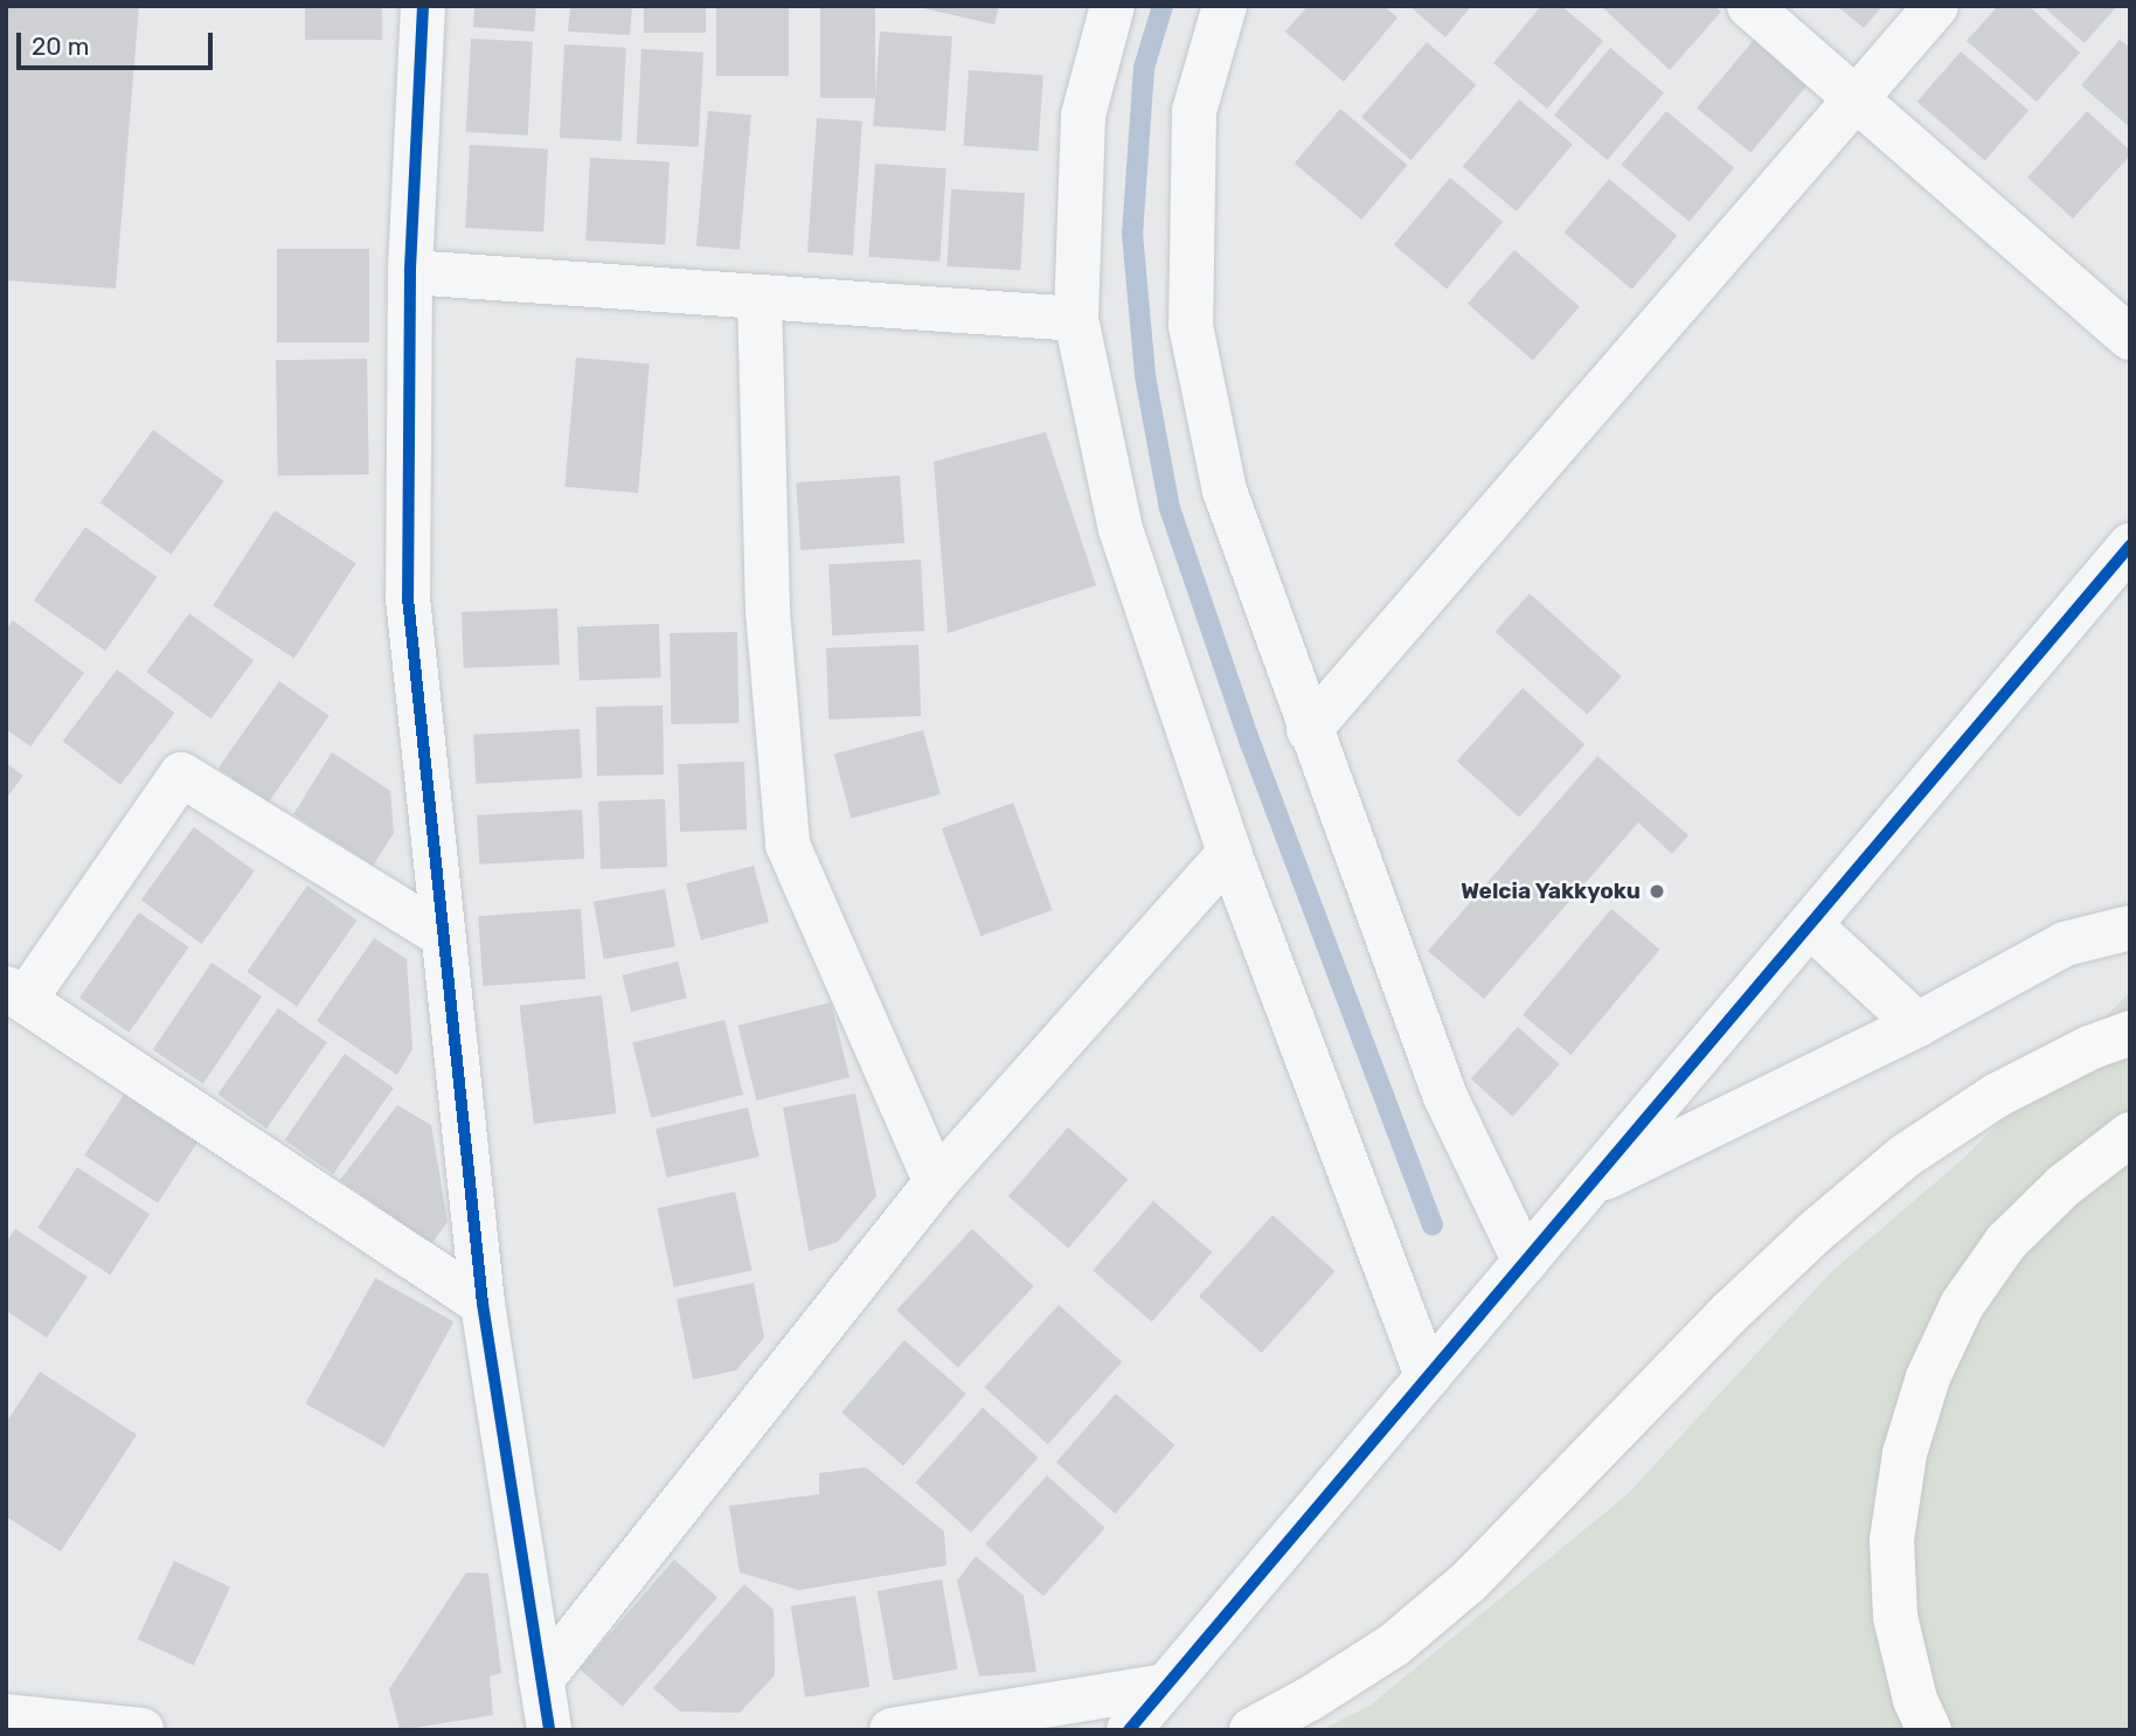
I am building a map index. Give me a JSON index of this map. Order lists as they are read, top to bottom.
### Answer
{
  "places": ["Welcia Yakkyoku"],
  "scale_bar": "20 m"
}
